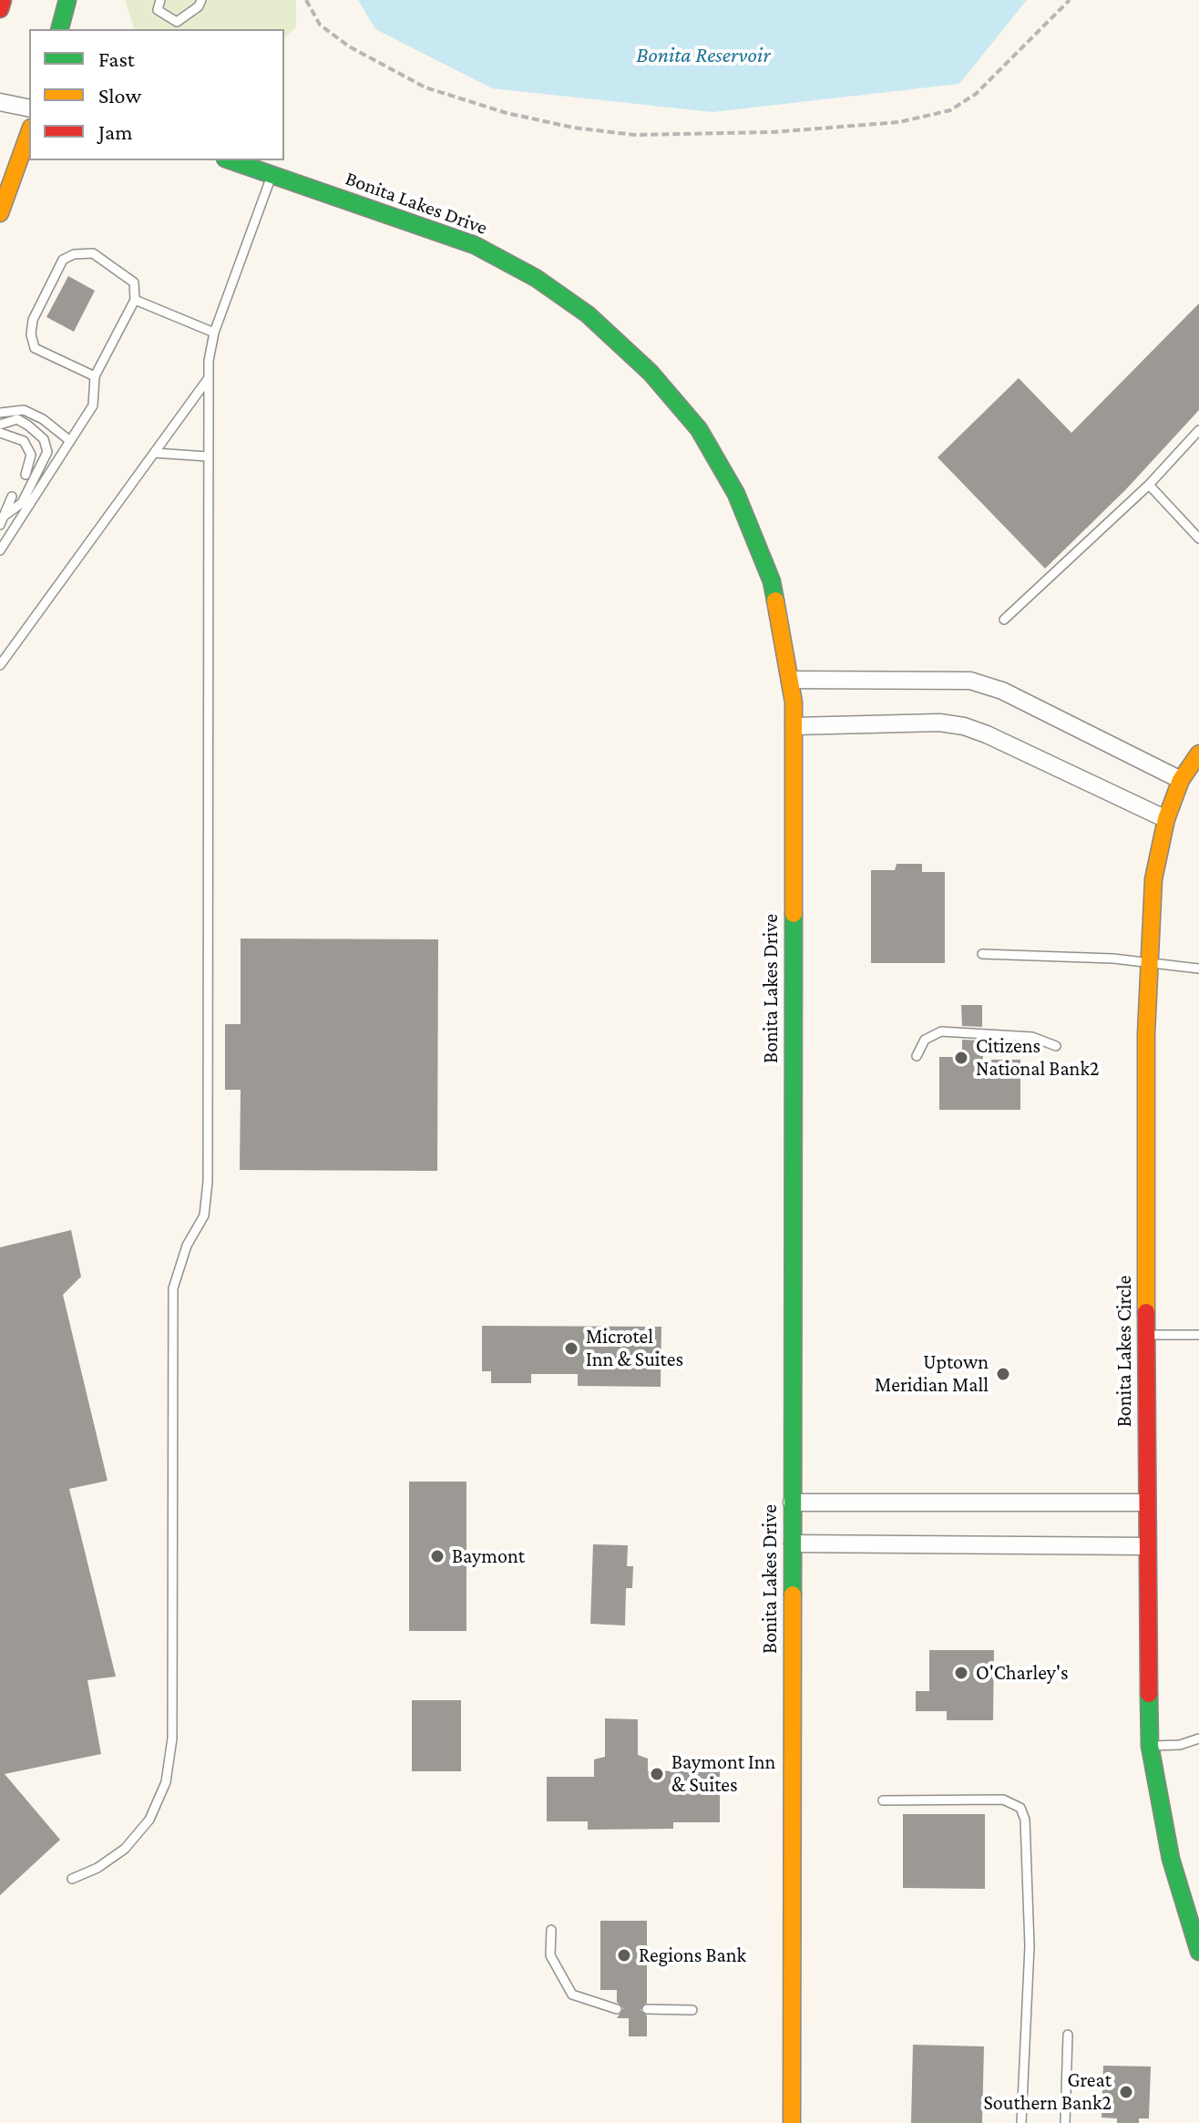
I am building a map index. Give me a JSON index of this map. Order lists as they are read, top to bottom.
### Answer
{
  "streets": {
    "street": ["Bonita Lakes Drive", "Bonita Lakes Circle"]
  },
  "water": ["Bonita Reservoir"],
  "places": [
    "Citizens National Bank2",
    "Microtel Inn & Suites",
    "Uptown Meridian Mall",
    "Baymont",
    "O'Charley's",
    "Baymont Inn & Suites",
    "Regions Bank",
    "Great Southern Bank2"
  ],
  "legend": ["Fast", "Slow", "Jam"]
}
